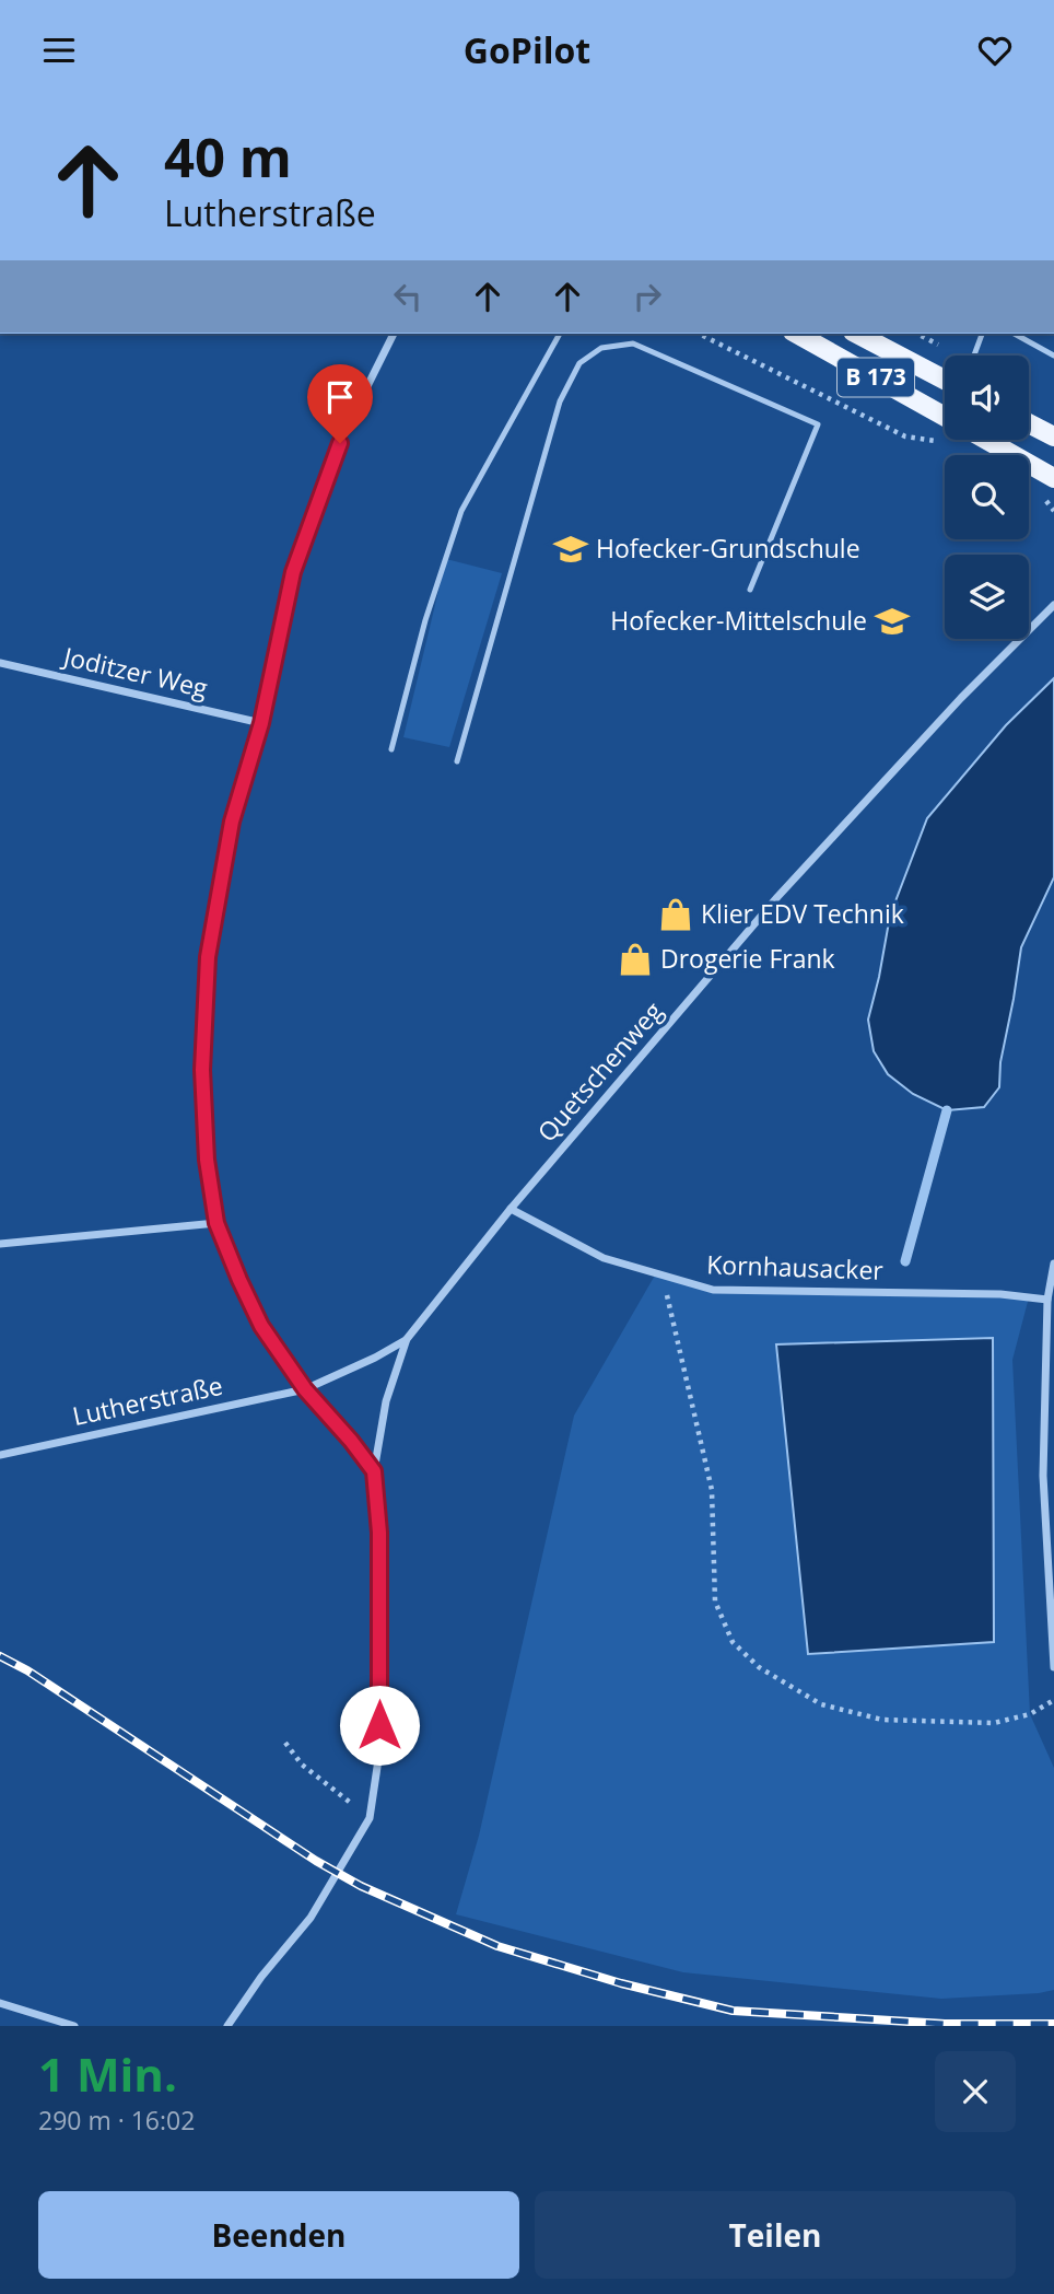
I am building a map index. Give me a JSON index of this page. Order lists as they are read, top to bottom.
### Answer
{
  "streets": {
    "main road": ["B 173"],
    "street": [
      "Joditzer Weg",
      "Quetschenweg",
      "Kornhausacker",
      "Lutherstraße"
    ]
  },
  "crossings": [
    ["Quetschenweg", "Kornhausacker"],
    ["Quetschenweg", "Lutherstraße"]
  ],
  "places": {
    "school or university": ["Hofecker-Grundschule", "Hofecker-Mittelschule"],
    "shop": ["Klier EDV Technik", "Drogerie Frank"]
  },
  "page": {
    "header": "GoPilot",
    "turn": ["40 m", "Lutherstraße"],
    "heading": ["1 Min.", "290 m · 16:02"],
    "buttons": ["Beenden", "Teilen"]
  }
}
